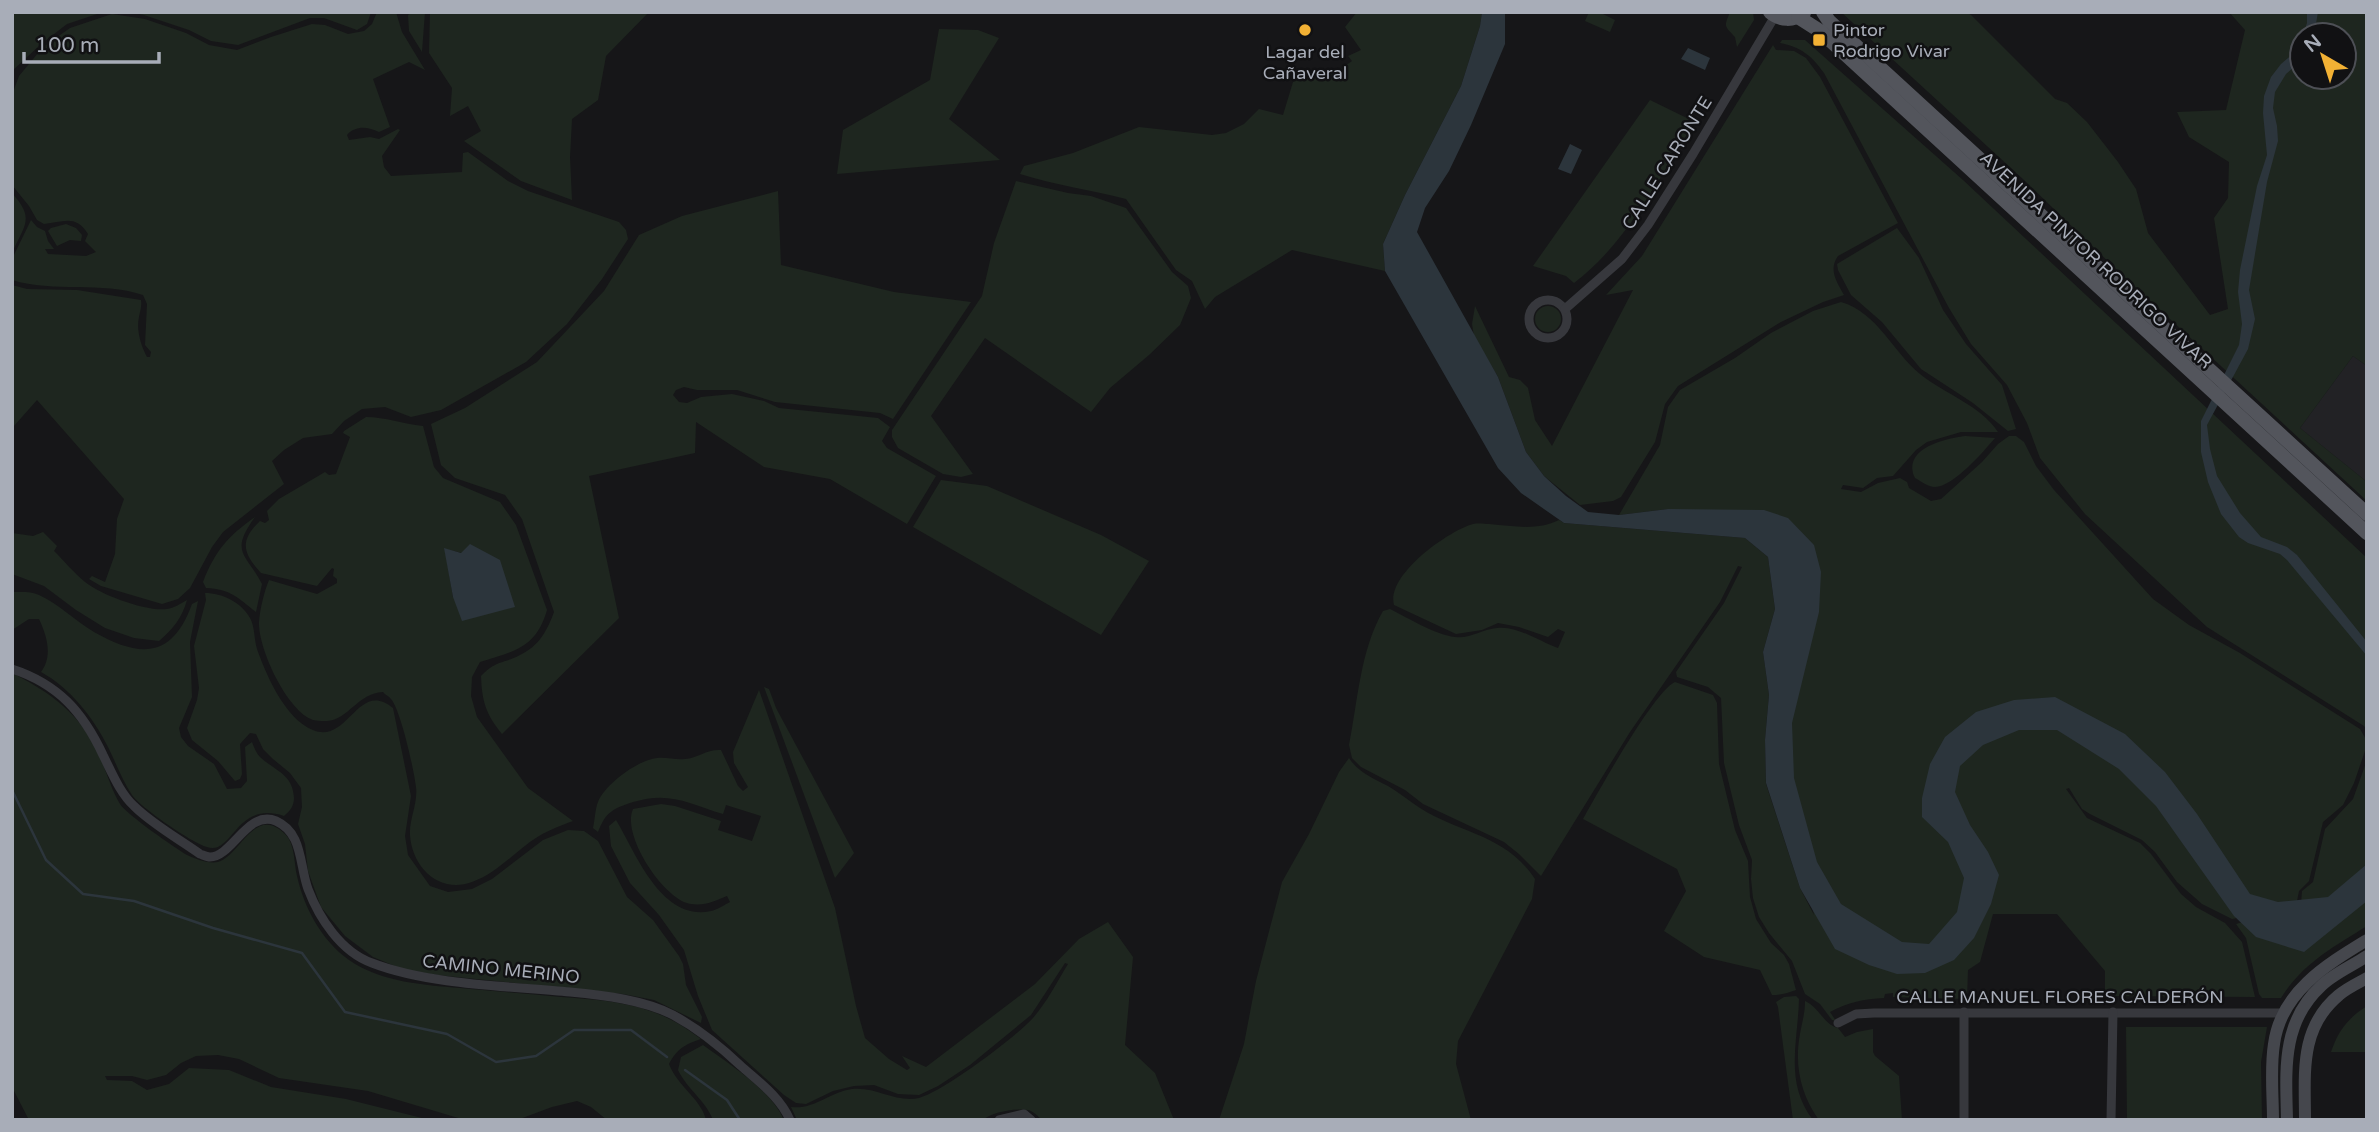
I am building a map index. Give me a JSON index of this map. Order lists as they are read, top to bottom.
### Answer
{
  "streets": {
    "main road": ["AVENIDA PINTOR RODRIGO VIVAR"],
    "street": ["CALLE CARONTE", "CAMINO MERINO", "CALLE MANUEL FLORES CALDERÓN"]
  },
  "places": {
    "other": ["Lagar del Cañaveral"],
    "transit": ["Pintor Rodrigo Vivar"]
  },
  "scale_bar": "100 m",
  "north": "top left"
}
